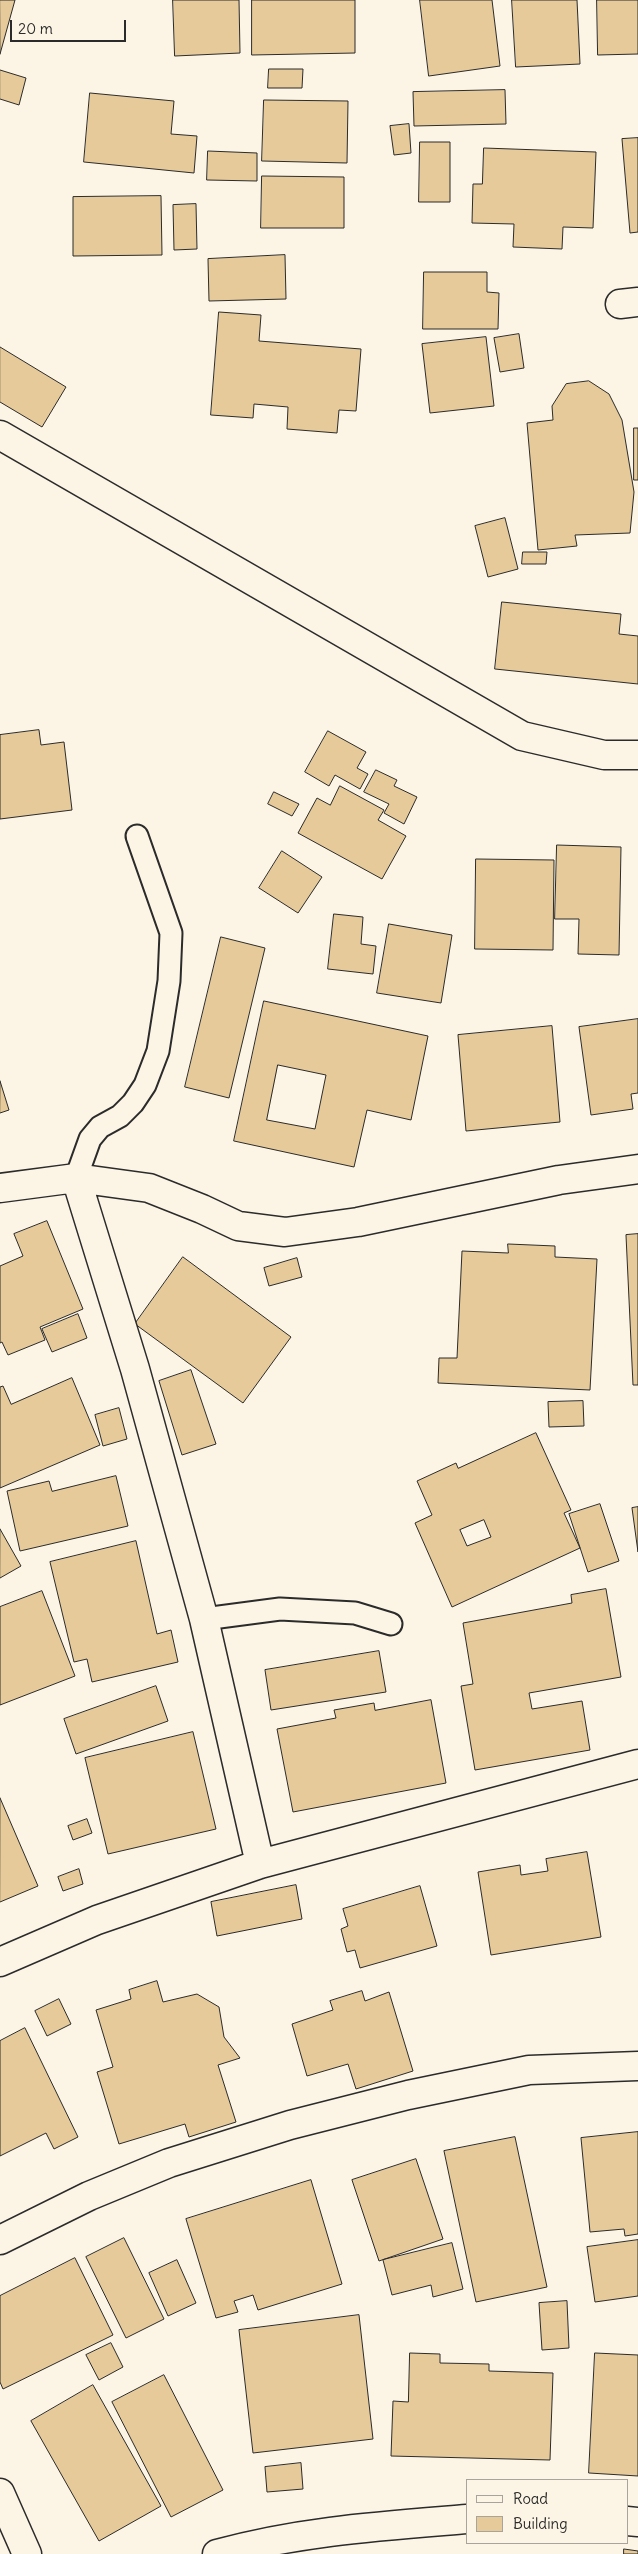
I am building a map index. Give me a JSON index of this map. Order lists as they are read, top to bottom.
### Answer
{
  "legend": ["Road", "Building"],
  "scale_bar": "20 m"
}
